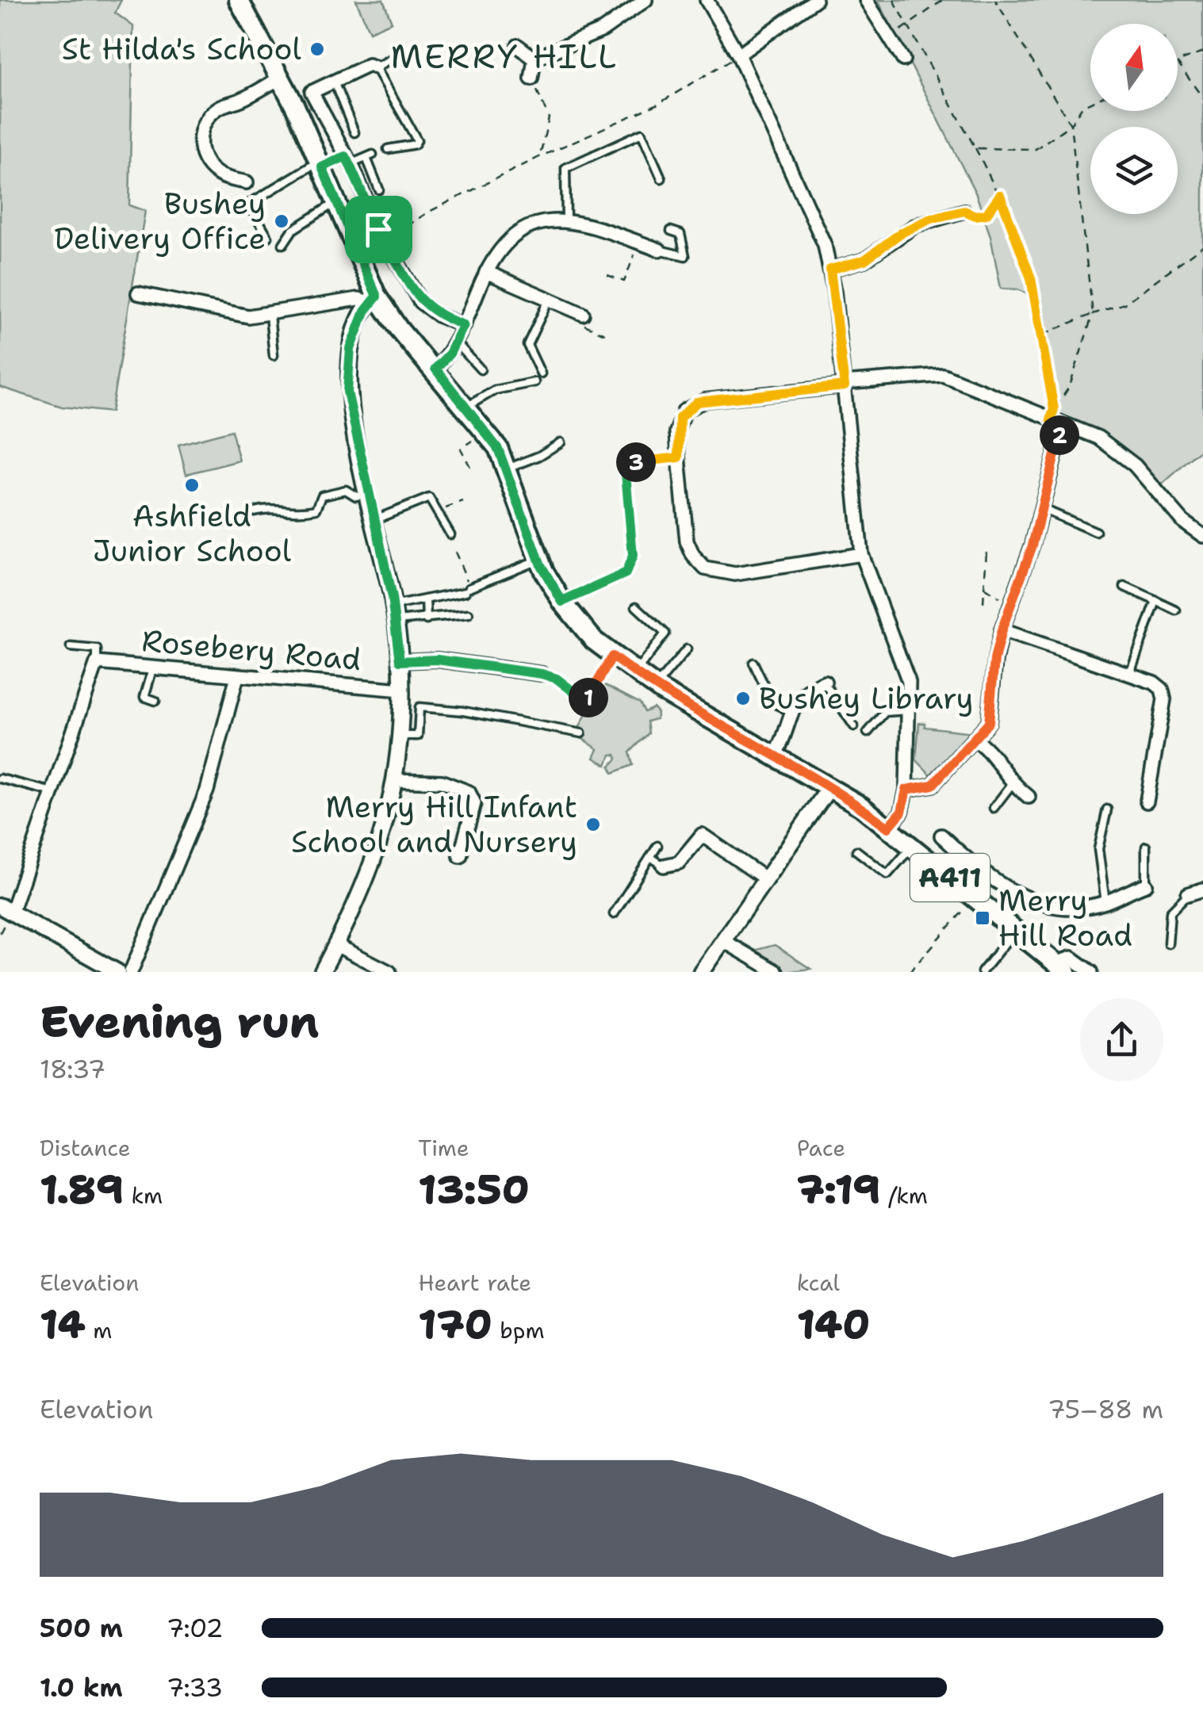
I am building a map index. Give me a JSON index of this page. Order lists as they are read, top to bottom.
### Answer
{
  "streets": {
    "main road": ["A411"],
    "street": ["Rosebery Road"]
  },
  "districts": ["MERRY HILL"],
  "places": {
    "other": [
      "St Hilda's School",
      "Bushey Delivery Office",
      "Ashfield Junior School",
      "Bushey Library",
      "Merry Hill Infant School and Nursery"
    ],
    "transit": ["Merry Hill Road"]
  },
  "north": "top",
  "page": {
    "pins": ["2", "3", "1"],
    "heading": ["Evening run", "18:37"],
    "stats": [
      ["Distance", "1.89 km"],
      ["Time", "13:50"],
      ["Pace", "7:19 /km"],
      ["Elevation", "14 m"],
      ["Heart rate", "170 bpm"],
      ["kcal", "140"]
    ],
    "chart": ["Elevation", "75–88 m"],
    "list": [
      {
        "name": "500 m",
        "note": "7:02"
      },
      {
        "name": "1.0 km",
        "note": "7:33"
      }
    ]
  }
}
